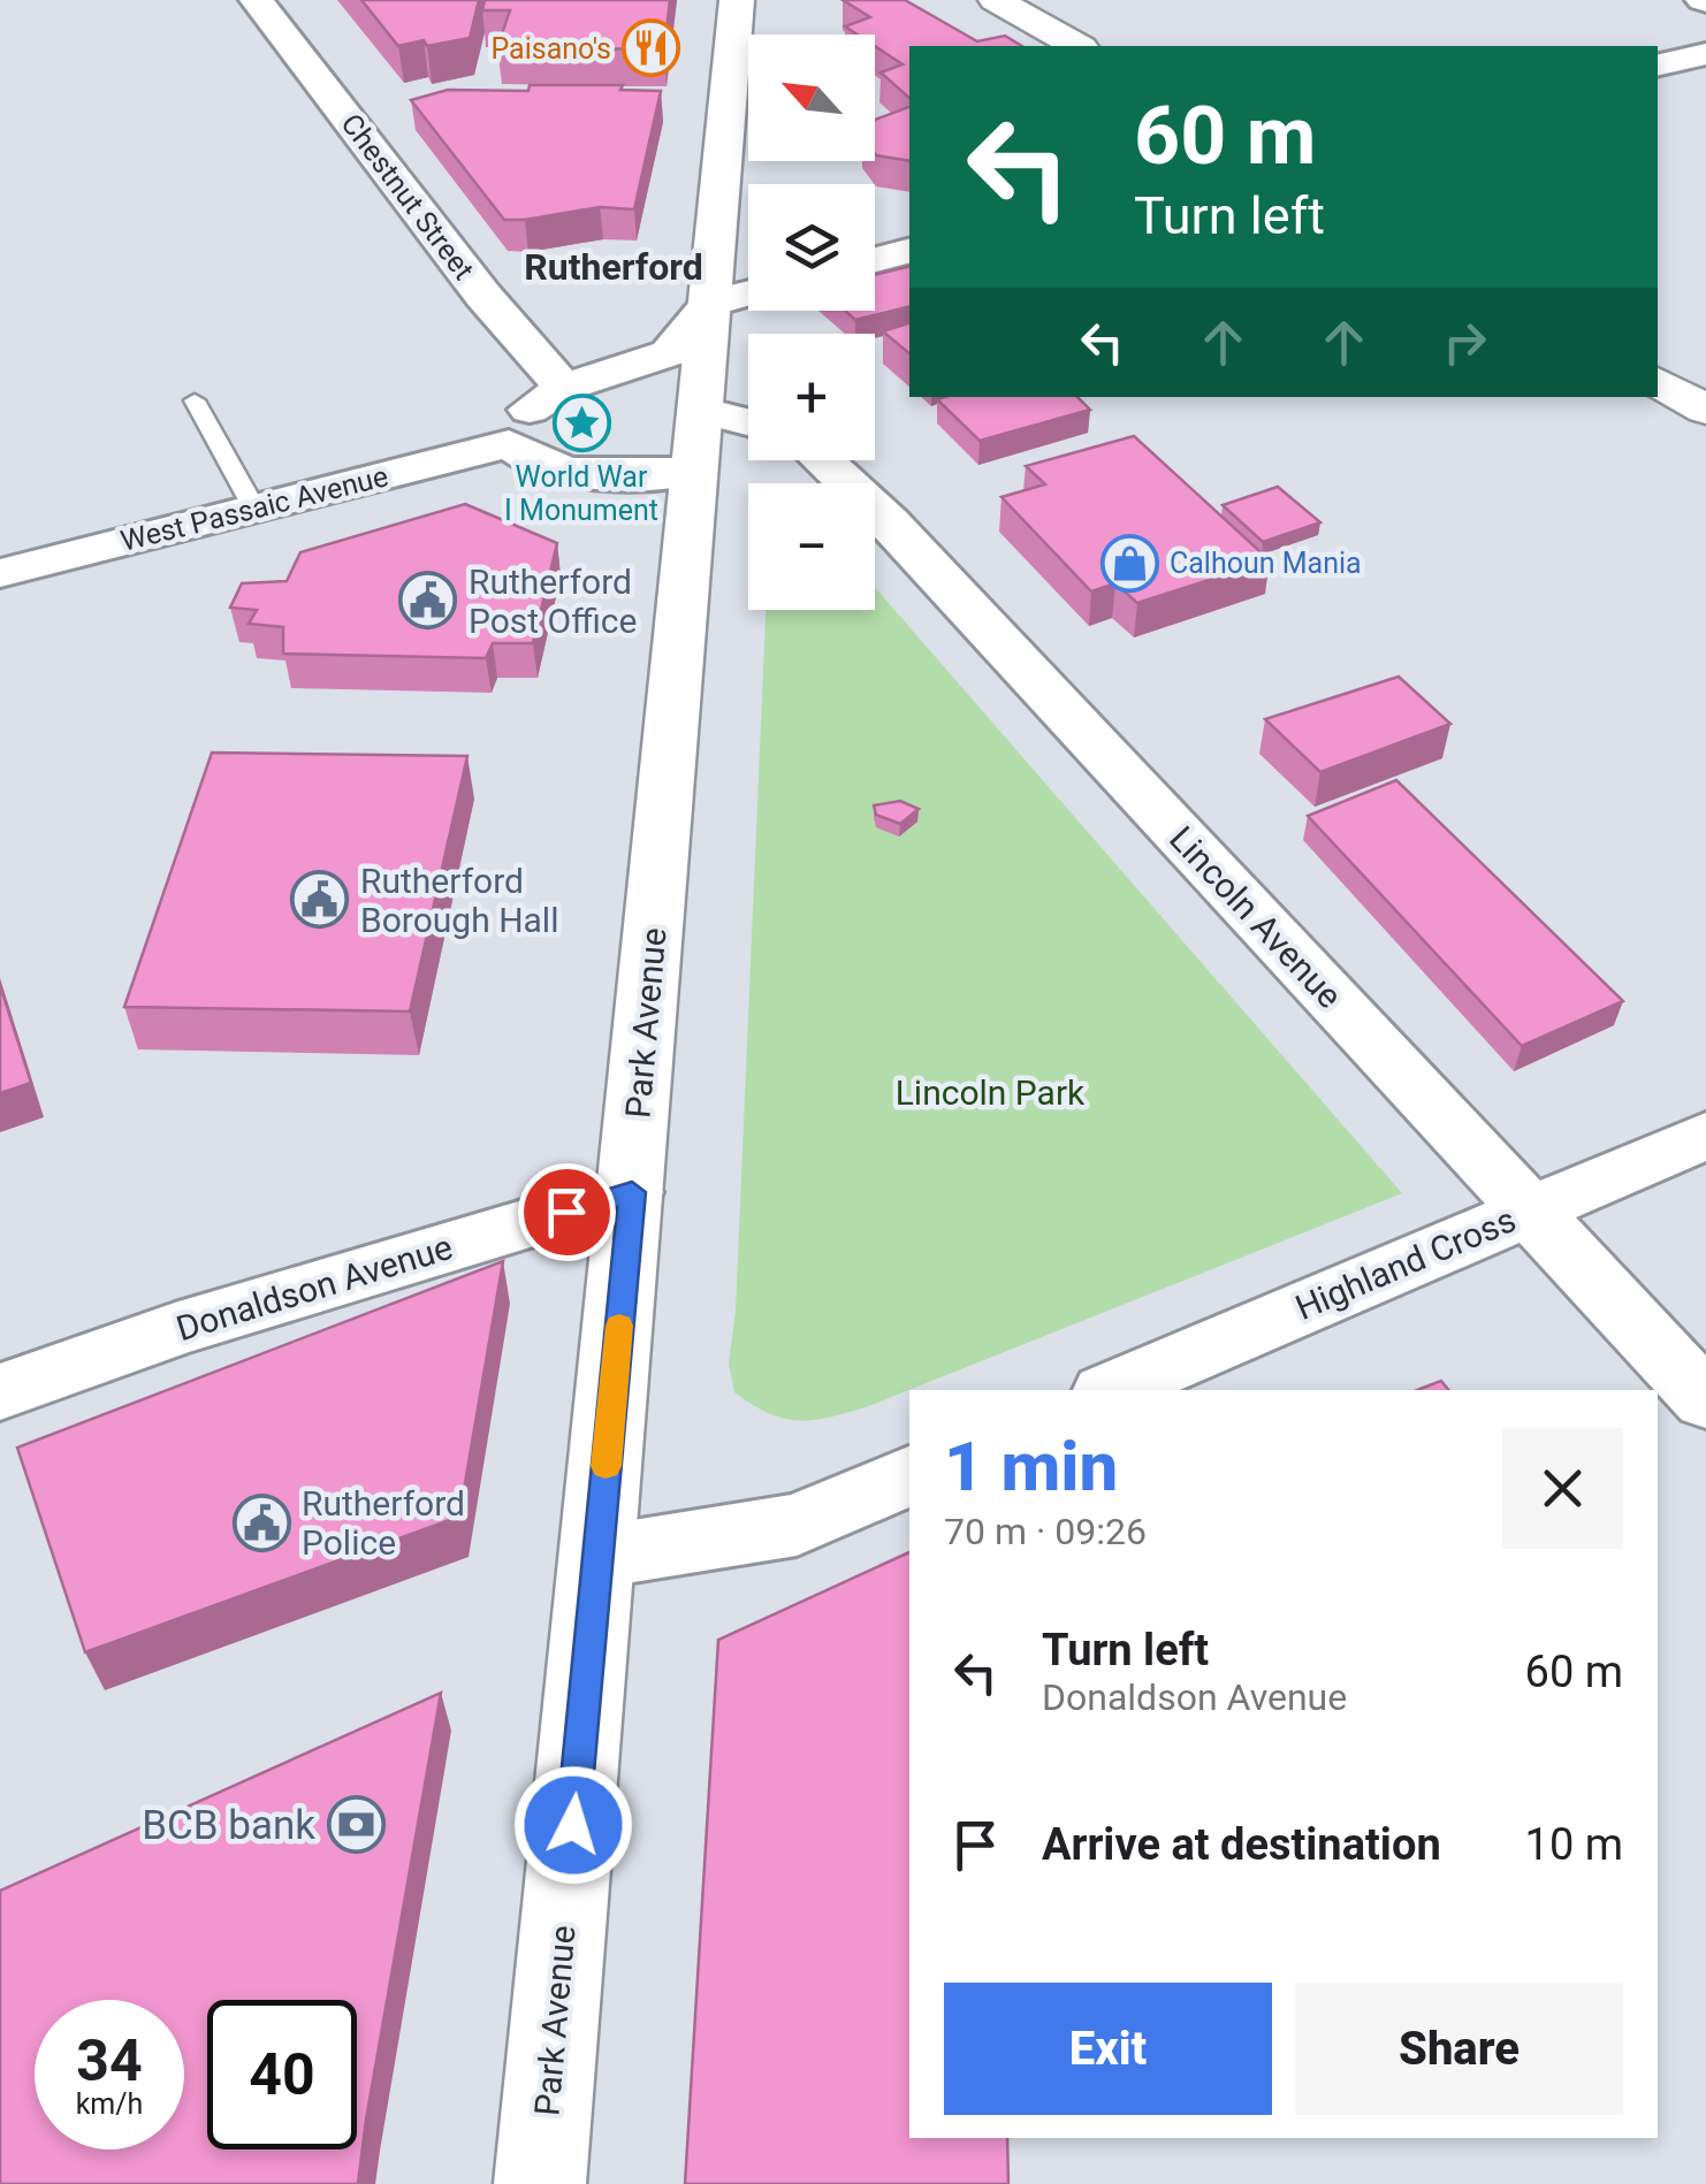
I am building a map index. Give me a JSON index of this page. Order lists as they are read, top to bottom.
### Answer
{
  "streets": {
    "street": [
      "Chestnut Street",
      "West Passaic Avenue",
      "Lincoln Avenue",
      "Park Avenue",
      "Highland Cross",
      "Donaldson Avenue"
    ]
  },
  "crossings": [
    ["Lincoln Avenue", "Highland Cross"],
    ["Park Avenue", "Donaldson Avenue"]
  ],
  "districts": ["Rutherford"],
  "parks": ["Lincoln Park"],
  "places": {
    "restaurant": ["Paisano's"],
    "place": ["World War I Monument"],
    "shop": ["Calhoun Mania"],
    "public building": ["Rutherford Post Office", "Rutherford Borough Hall", "Rutherford Police"],
    "bank": ["BCB bank"]
  },
  "north": "top left",
  "page": {
    "map_buttons": ["+", "−"],
    "turn": ["60 m", "Turn left"],
    "heading": ["1 min", "70 m · 09:26"],
    "list": [
      {
        "name": "Turn left",
        "note": "Donaldson Avenue",
        "value": "60 m"
      },
      {
        "name": "Arrive at destination",
        "value": "10 m"
      }
    ],
    "buttons": ["Exit", "Share"],
    "speed": "34 km/h",
    "limit": "40"
  }
}
